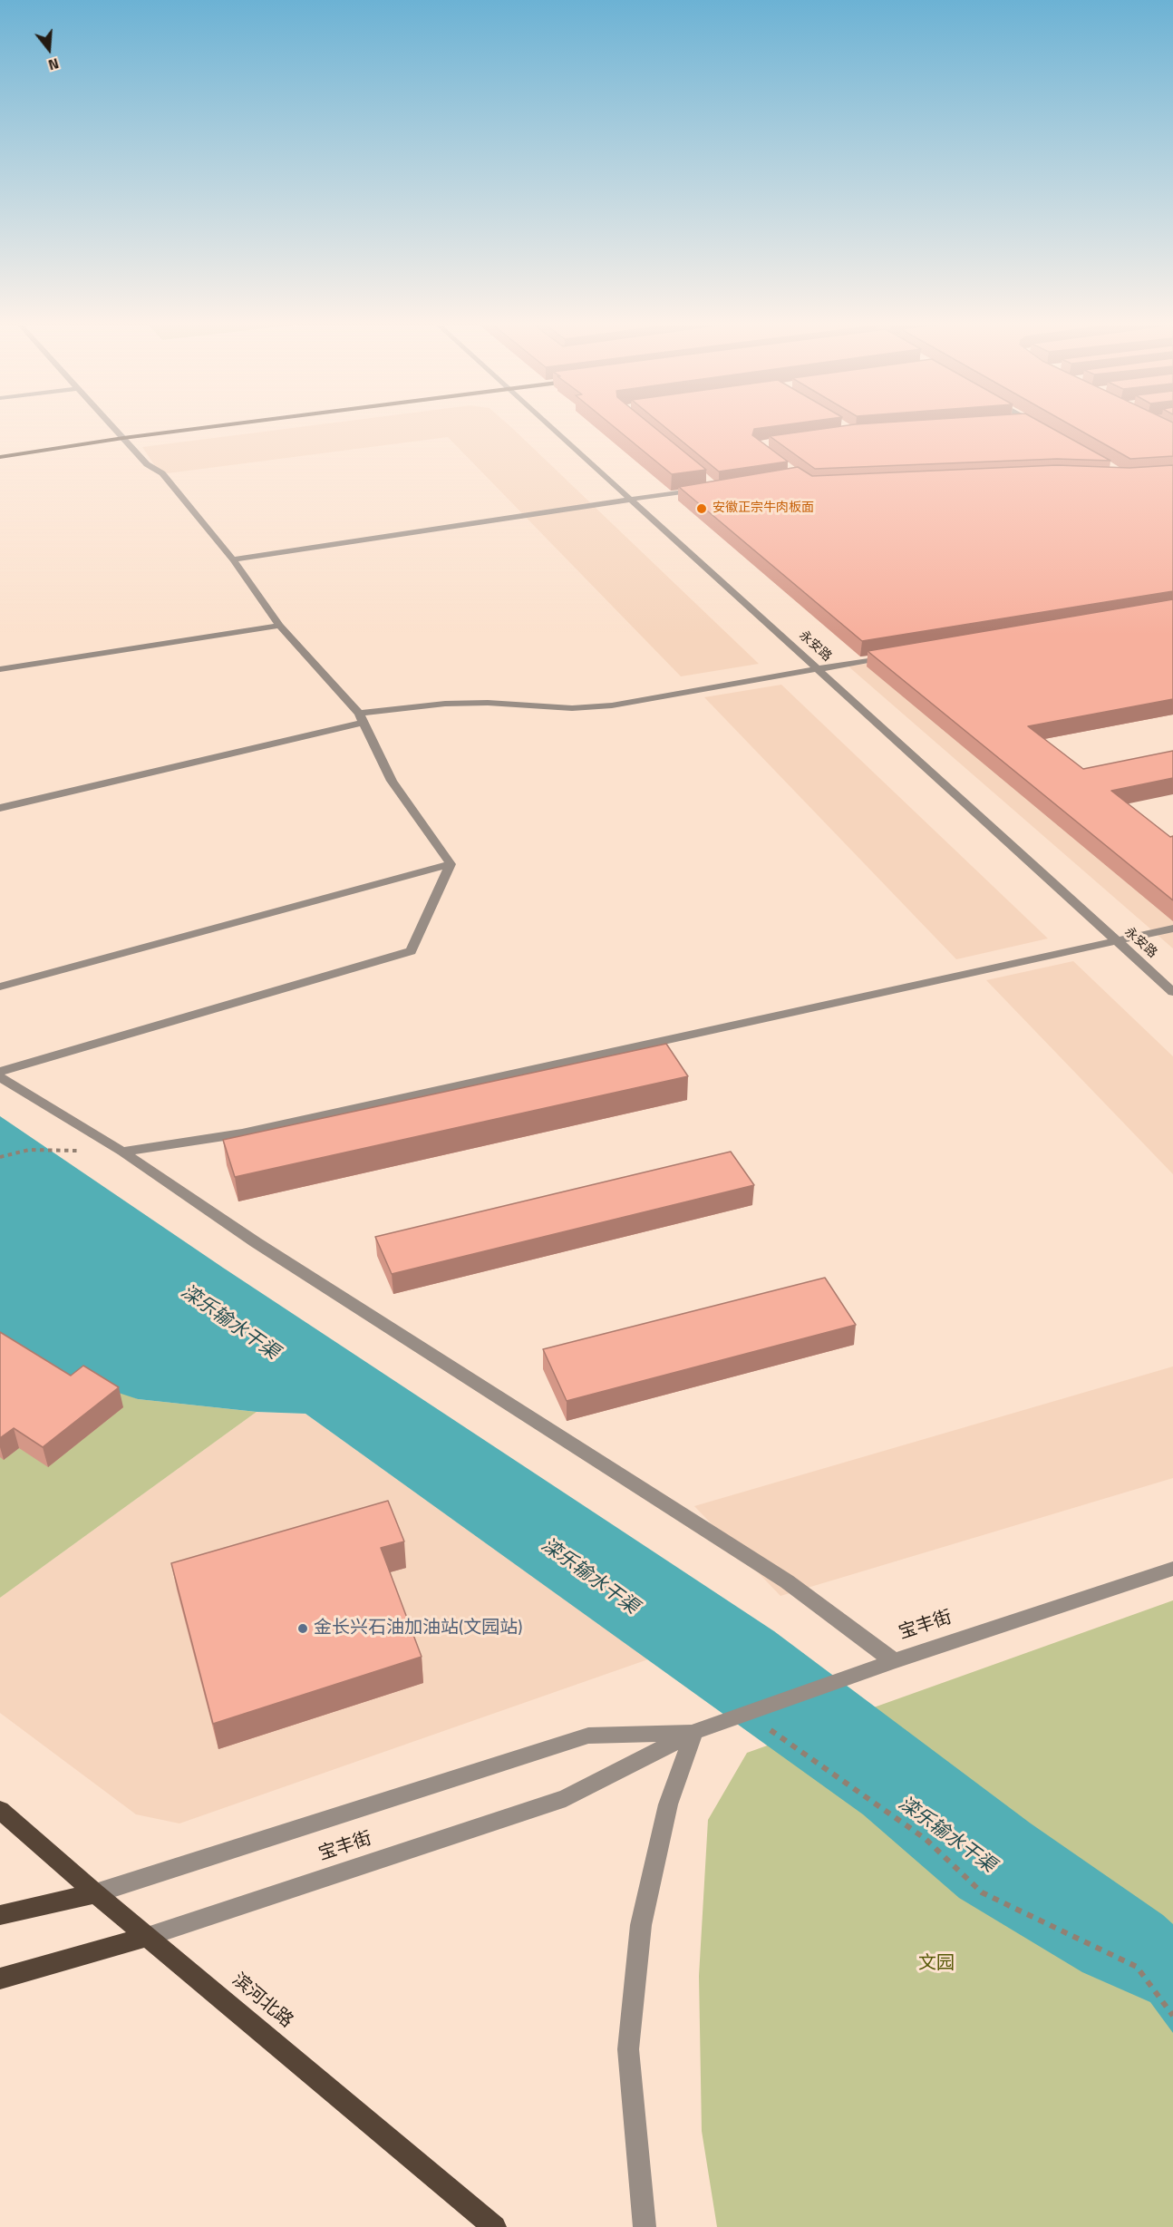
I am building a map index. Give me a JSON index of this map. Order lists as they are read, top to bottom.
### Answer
{
  "streets": {
    "main road": ["宝丰街", "滨河北路"],
    "street": ["永安路"]
  },
  "crossings": [
    ["宝丰街", "滨河北路"]
  ],
  "water": ["滦乐输水干渠"],
  "parks": ["文园"],
  "places": ["安徽正宗牛肉板面", "金长兴石油加油站(文园站)"],
  "north": "bottom"
}
